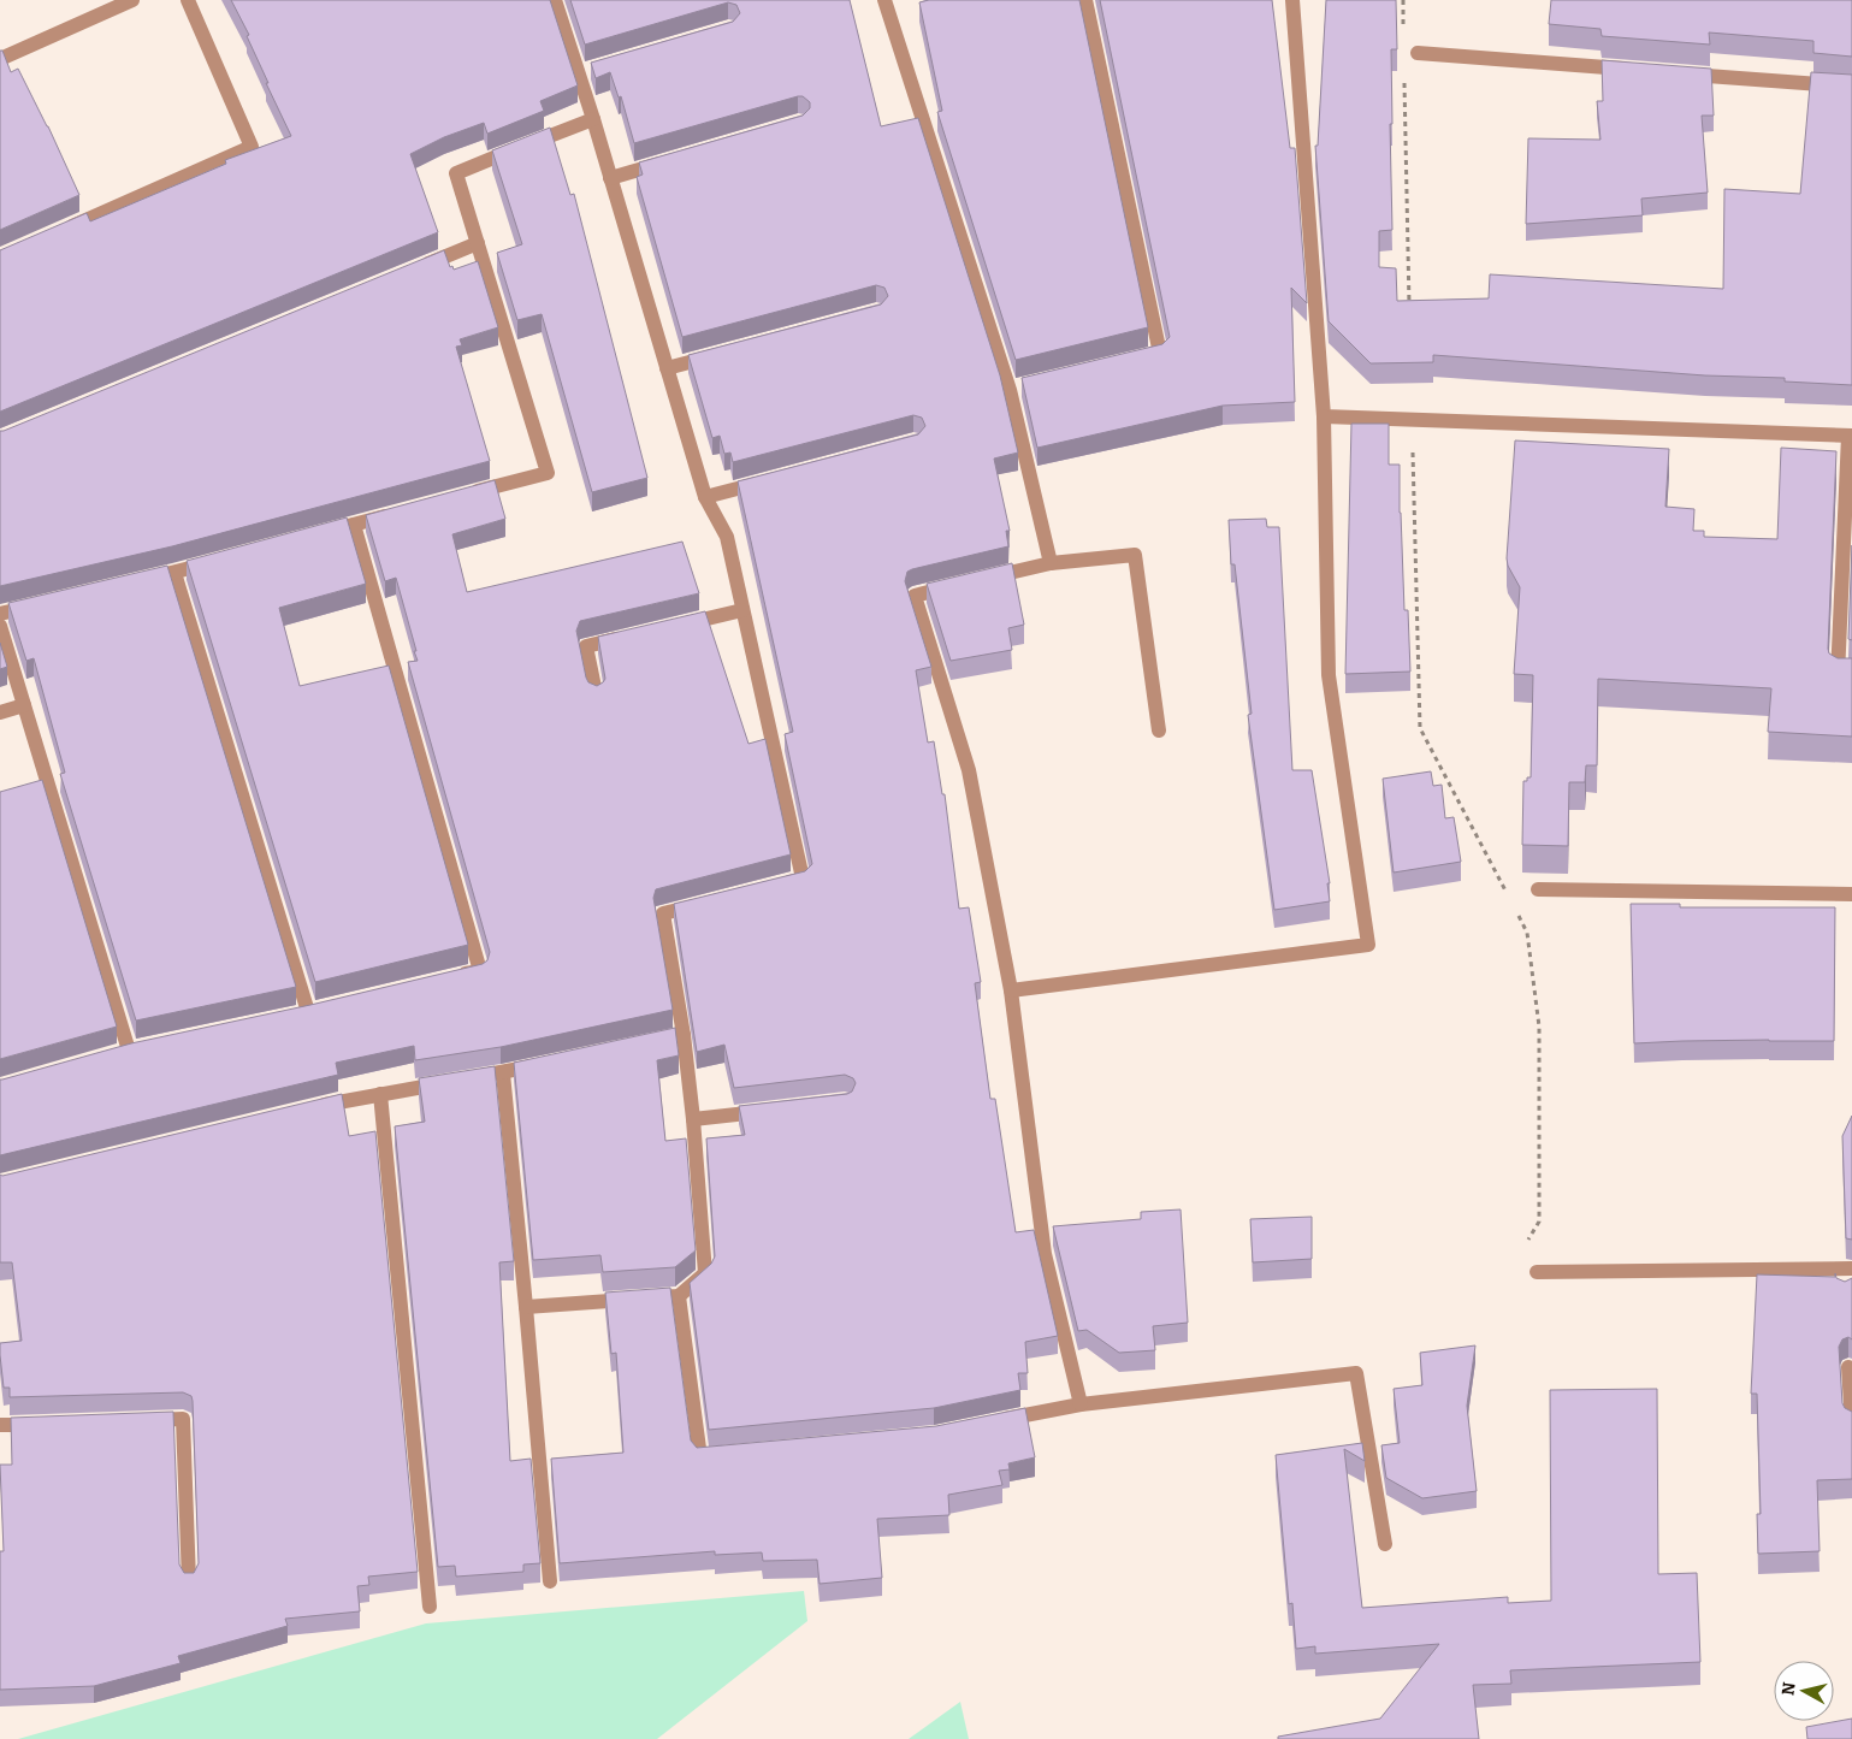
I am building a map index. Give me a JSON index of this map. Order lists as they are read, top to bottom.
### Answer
{
  "north": "left"
}
